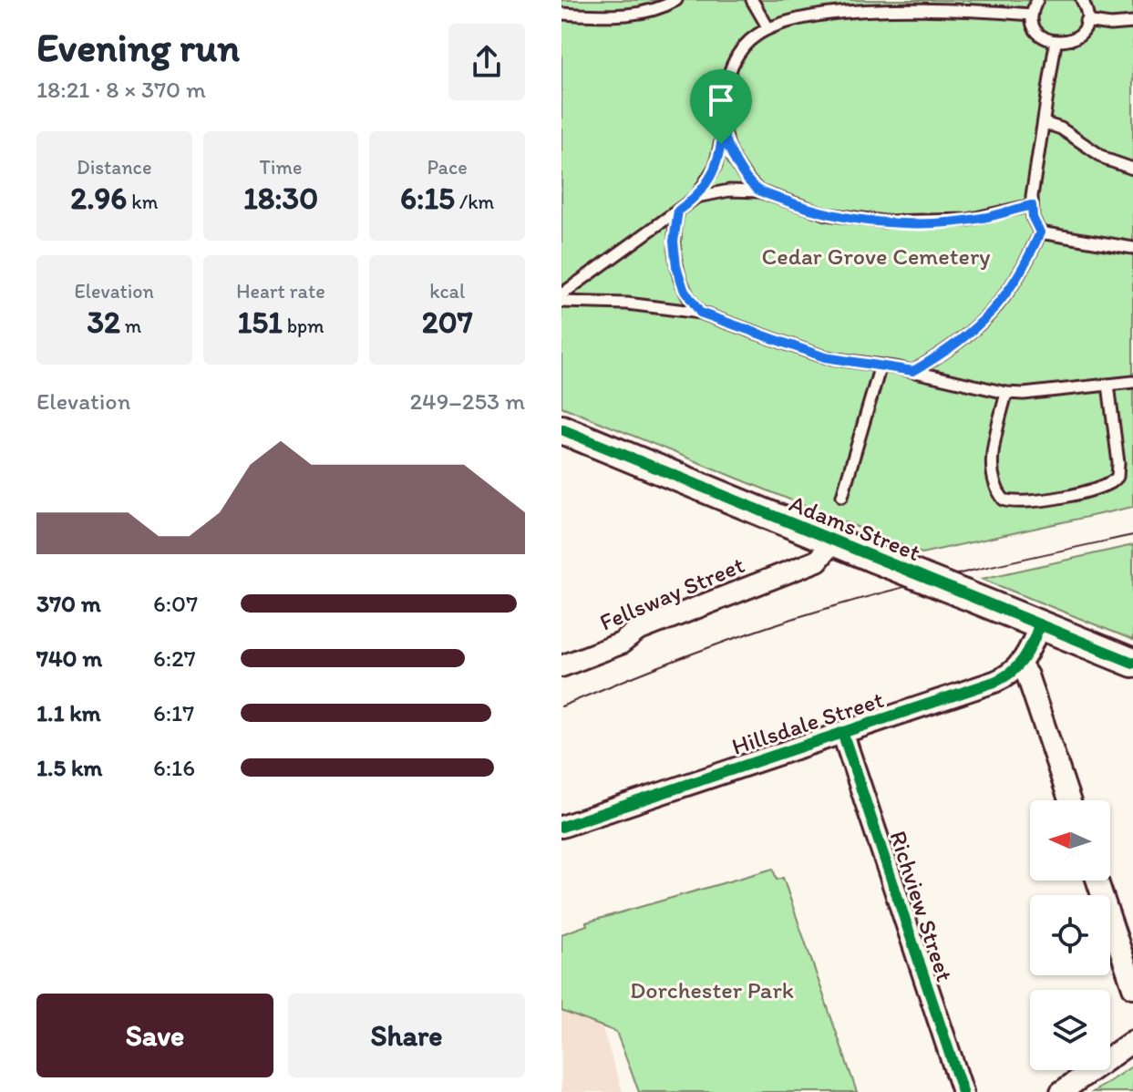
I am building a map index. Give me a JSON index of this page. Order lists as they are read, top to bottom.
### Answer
{
  "streets": {
    "main road": ["Adams Street"],
    "street": ["Fellsway Street", "Hillsdale Street", "Richview Street"]
  },
  "crossings": [
    ["Adams Street", "Fellsway Street"],
    ["Hillsdale Street", "Richview Street"]
  ],
  "parks": ["Cedar Grove Cemetery", "Dorchester Park"],
  "north": "left",
  "page": {
    "heading": ["Evening run", "18:21 · 8 × 370 m"],
    "stats": [
      ["Distance", "2.96 km"],
      ["Time", "18:30"],
      ["Pace", "6:15 /km"],
      ["Elevation", "32 m"],
      ["Heart rate", "151 bpm"],
      ["kcal", "207"]
    ],
    "chart": ["Elevation", "249–253 m"],
    "list": [
      {
        "name": "370 m",
        "note": "6:07"
      },
      {
        "name": "740 m",
        "note": "6:27"
      },
      {
        "name": "1.1 km",
        "note": "6:17"
      },
      {
        "name": "1.5 km",
        "note": "6:16"
      }
    ],
    "buttons": ["Save", "Share"]
  }
}
